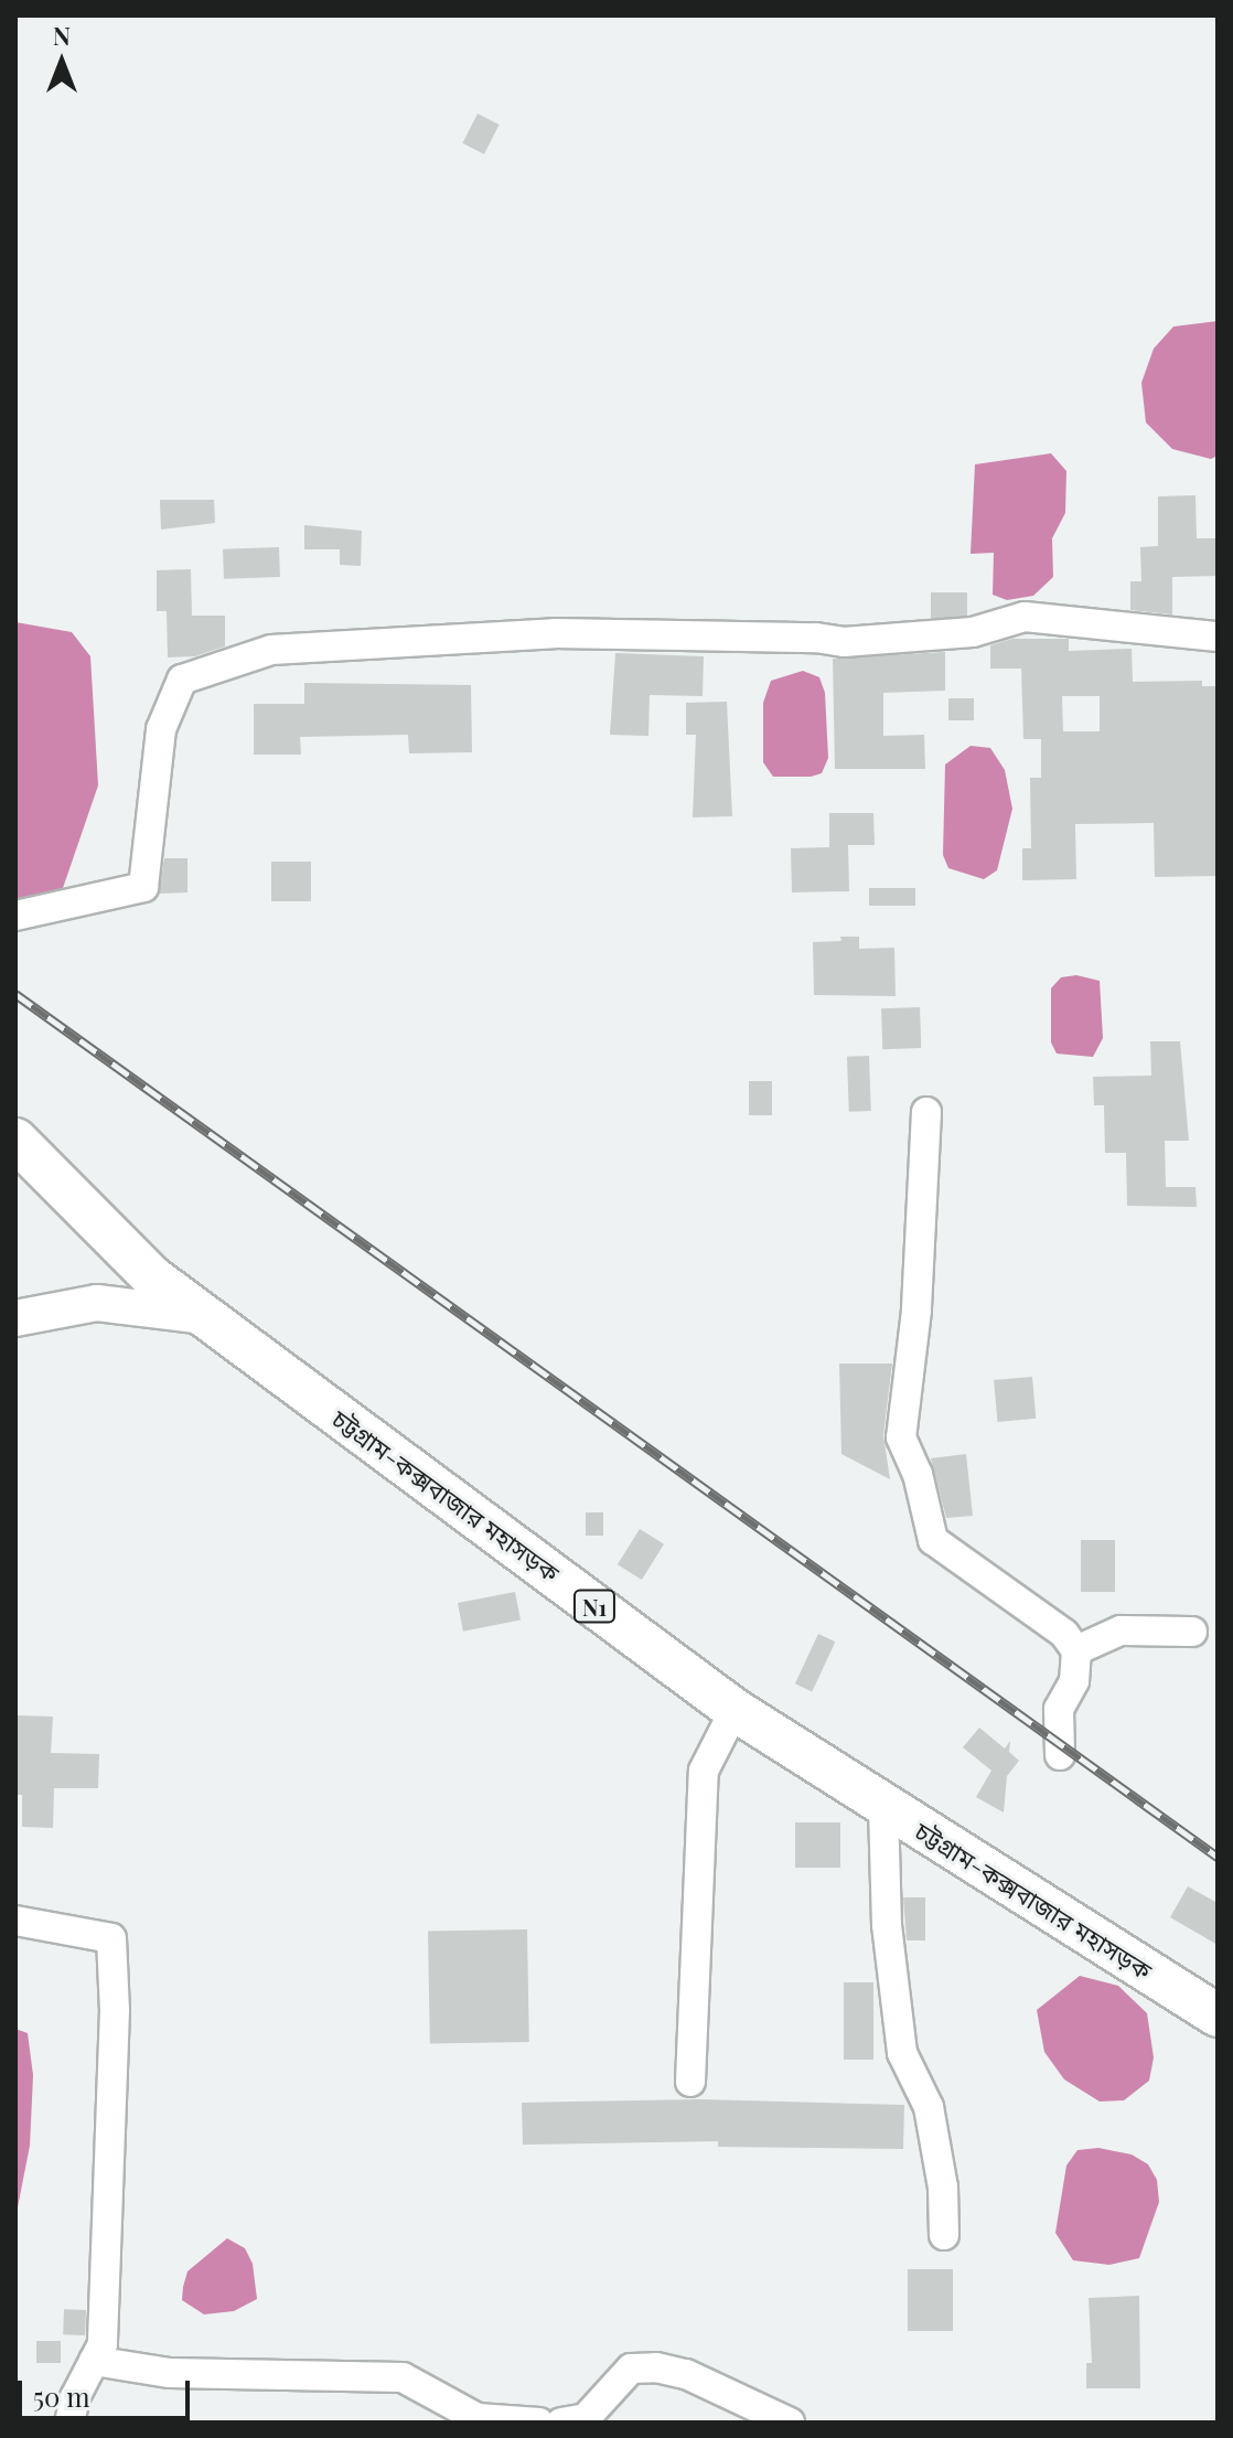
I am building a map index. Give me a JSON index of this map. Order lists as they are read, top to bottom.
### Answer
{
  "streets": {
    "highway": ["চট্টগ্রাম-কক্সবাজার মহাসড়ক", "N1"]
  },
  "scale_bar": "50 m",
  "north": "top"
}
